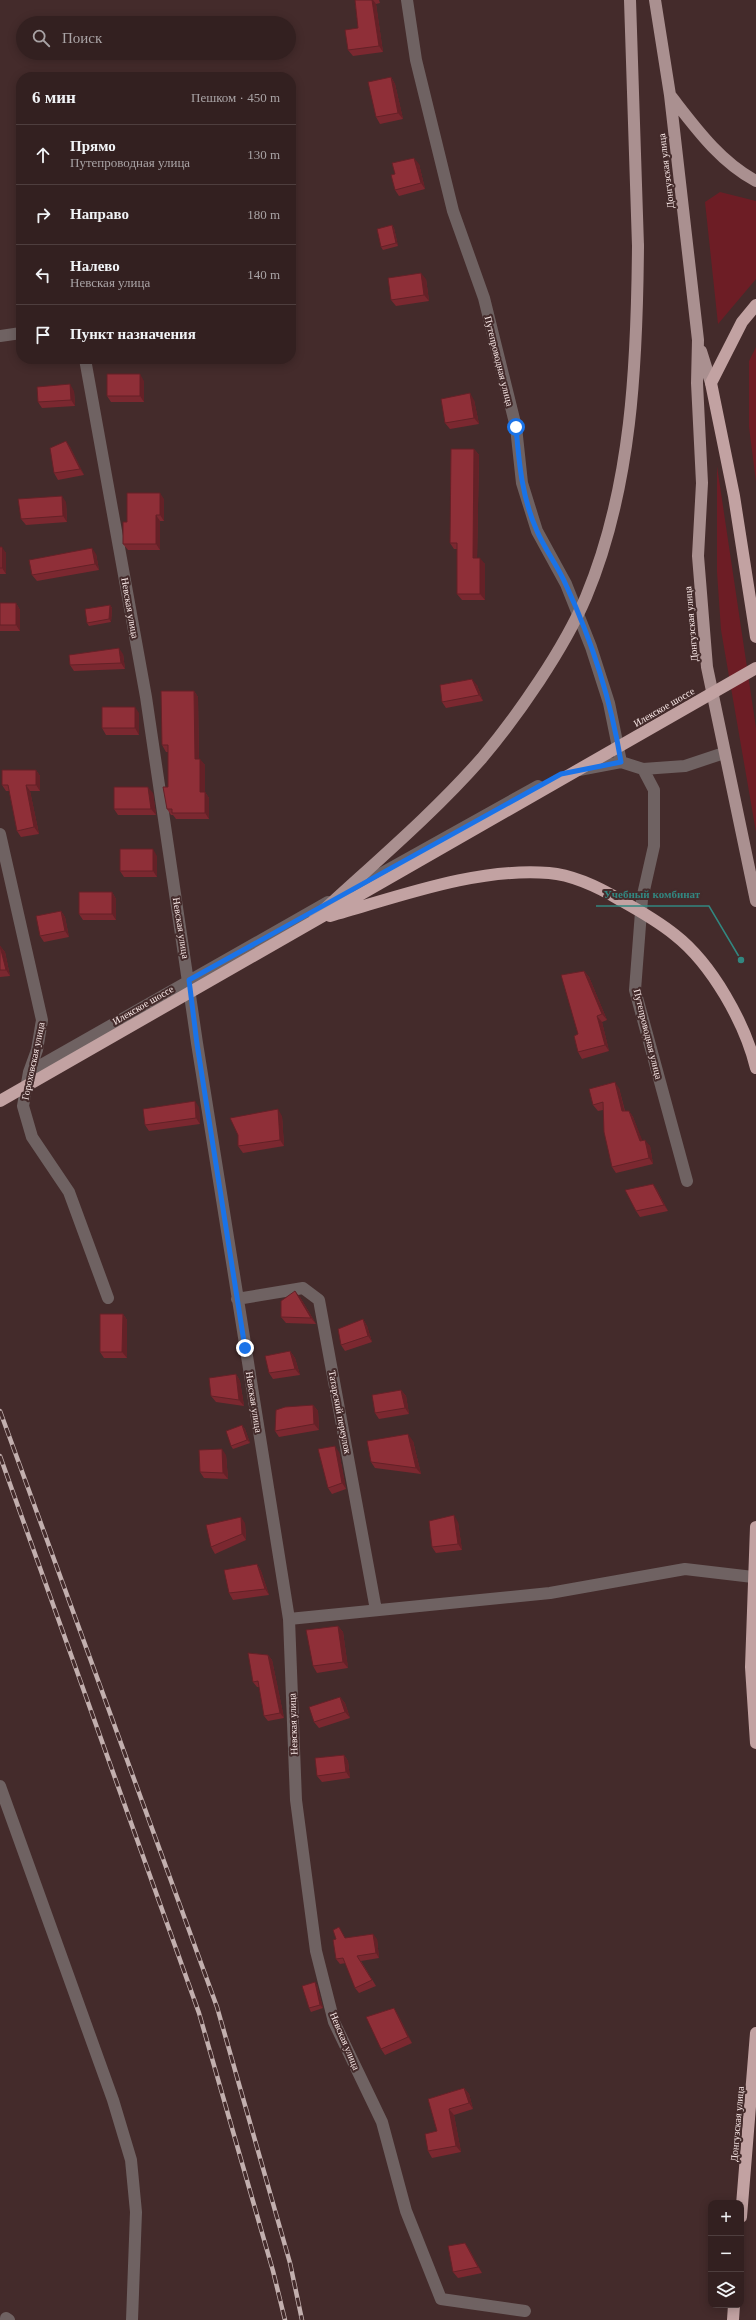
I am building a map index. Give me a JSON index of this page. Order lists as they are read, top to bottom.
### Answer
{
  "streets": {
    "highway": ["Донгузская улица", "Илекское шоссе"],
    "street": [
      "Путепроводная улица",
      "Невская улица",
      "Гороховская улица",
      "Татарский переулок"
    ]
  },
  "crossings": [
    ["Невская улица", "Татарский переулок"]
  ],
  "places": ["Учебный комбинат"],
  "page": {
    "search": "Поиск",
    "heading": ["6 мин", "Пешком · 450 m"],
    "list": [
      ["Прямо", "Путепроводная улица", "130 m"],
      ["Направо", "180 m"],
      ["Налево", "Невская улица", "140 m"],
      "Пункт назначения"
    ],
    "map_buttons": ["+", "−"]
  }
}
